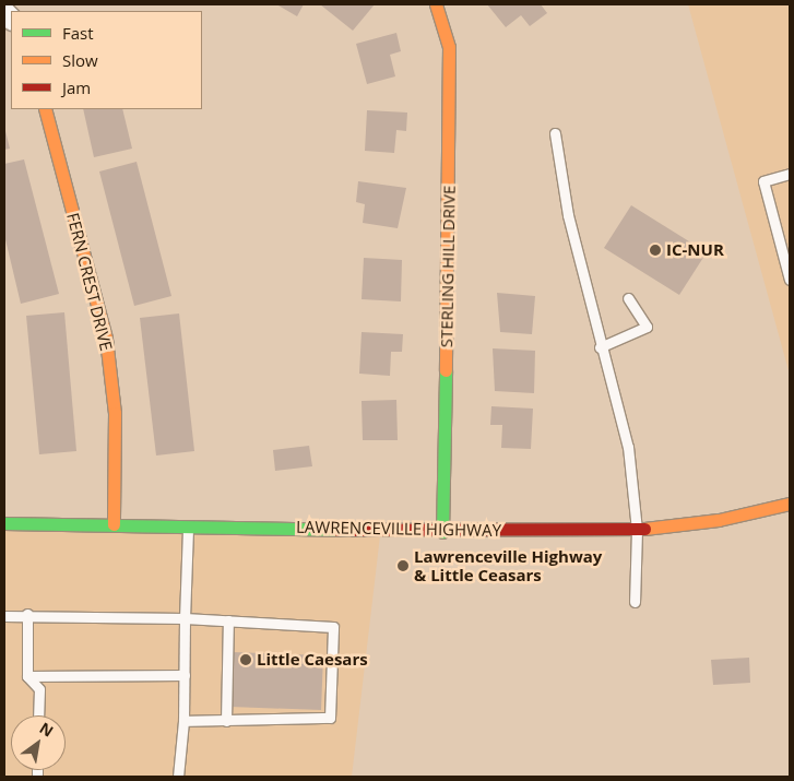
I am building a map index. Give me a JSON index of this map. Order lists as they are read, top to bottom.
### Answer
{
  "streets": {
    "street": ["STERLING HILL DRIVE", "FERN CREST DRIVE", "LAWRENCEVILLE HIGHWAY"]
  },
  "crossings": [
    ["STERLING HILL DRIVE", "LAWRENCEVILLE HIGHWAY"],
    ["FERN CREST DRIVE", "LAWRENCEVILLE HIGHWAY"]
  ],
  "places": ["IC-NUR", "Lawrenceville Highway & Little Ceasars", "Little Caesars"],
  "legend": ["Fast", "Slow", "Jam"],
  "north": "top right"
}
